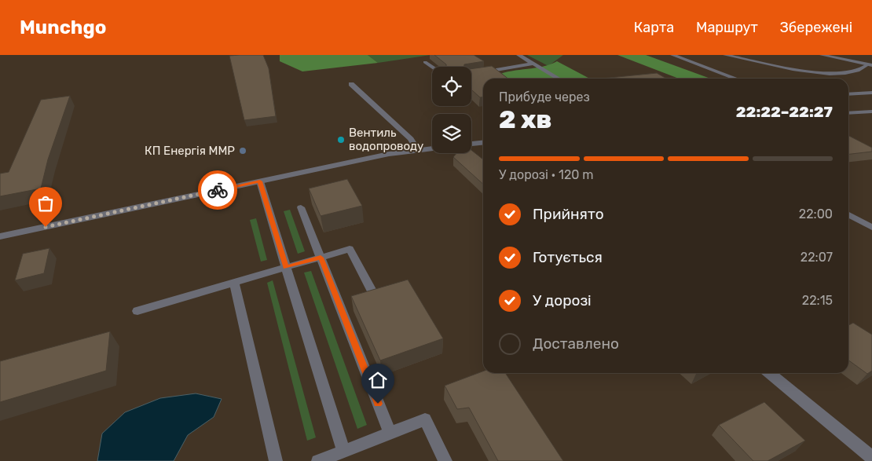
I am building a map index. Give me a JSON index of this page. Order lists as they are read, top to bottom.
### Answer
{
  "places": ["Вентиль водопроводу", "КП Енергія ММР"],
  "page": {
    "header": "Munchgo",
    "nav": ["Карта", "Маршрут", "Збережені"],
    "heading": ["2 хв", "Прибуде через", "22:22–22:27"],
    "bar": "У дорозі · 120 m",
    "list": [
      ["Прийнято", "22:00"],
      ["Готується", "22:07"],
      ["У дорозі", "22:15"],
      "Доставлено"
    ]
  }
}
